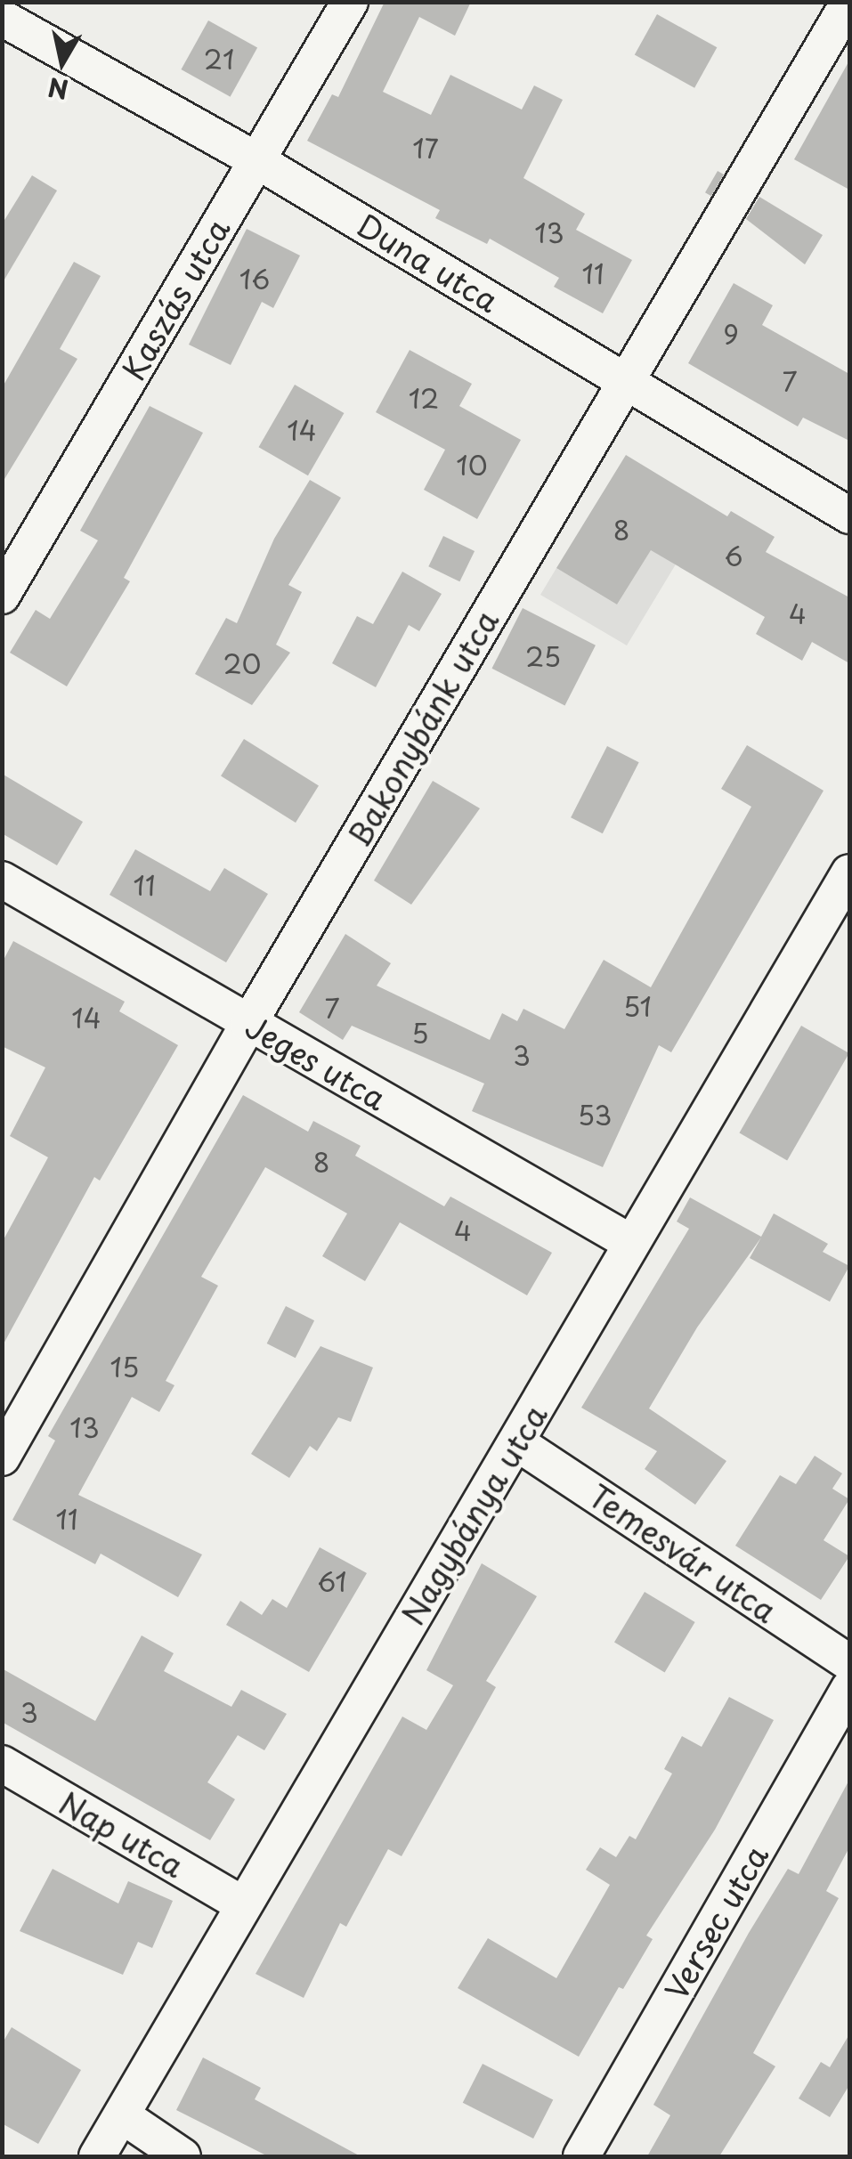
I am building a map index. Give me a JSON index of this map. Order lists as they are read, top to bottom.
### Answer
{
  "streets": {
    "street": [
      "Duna utca",
      "Kaszás utca",
      "Bakonybánk utca",
      "Jeges utca",
      "Nagybánya utca",
      "Temesvár utca",
      "Nap utca",
      "Versec utca"
    ]
  },
  "crossings": [
    ["Duna utca", "Kaszás utca"],
    ["Duna utca", "Bakonybánk utca"],
    ["Bakonybánk utca", "Jeges utca"],
    ["Jeges utca", "Nagybánya utca"],
    ["Nagybánya utca", "Temesvár utca"],
    ["Nagybánya utca", "Nap utca"]
  ],
  "house_numbers": [
    "21",
    "17",
    "13",
    "11",
    "16",
    "9",
    "7",
    "12",
    "14",
    "10",
    "8",
    "6",
    "4",
    "25",
    "20",
    "11",
    "51",
    "7",
    "14",
    "5",
    "3",
    "53",
    "8",
    "4",
    "15",
    "13",
    "11",
    "61",
    "3"
  ],
  "north": "bottom"
}
